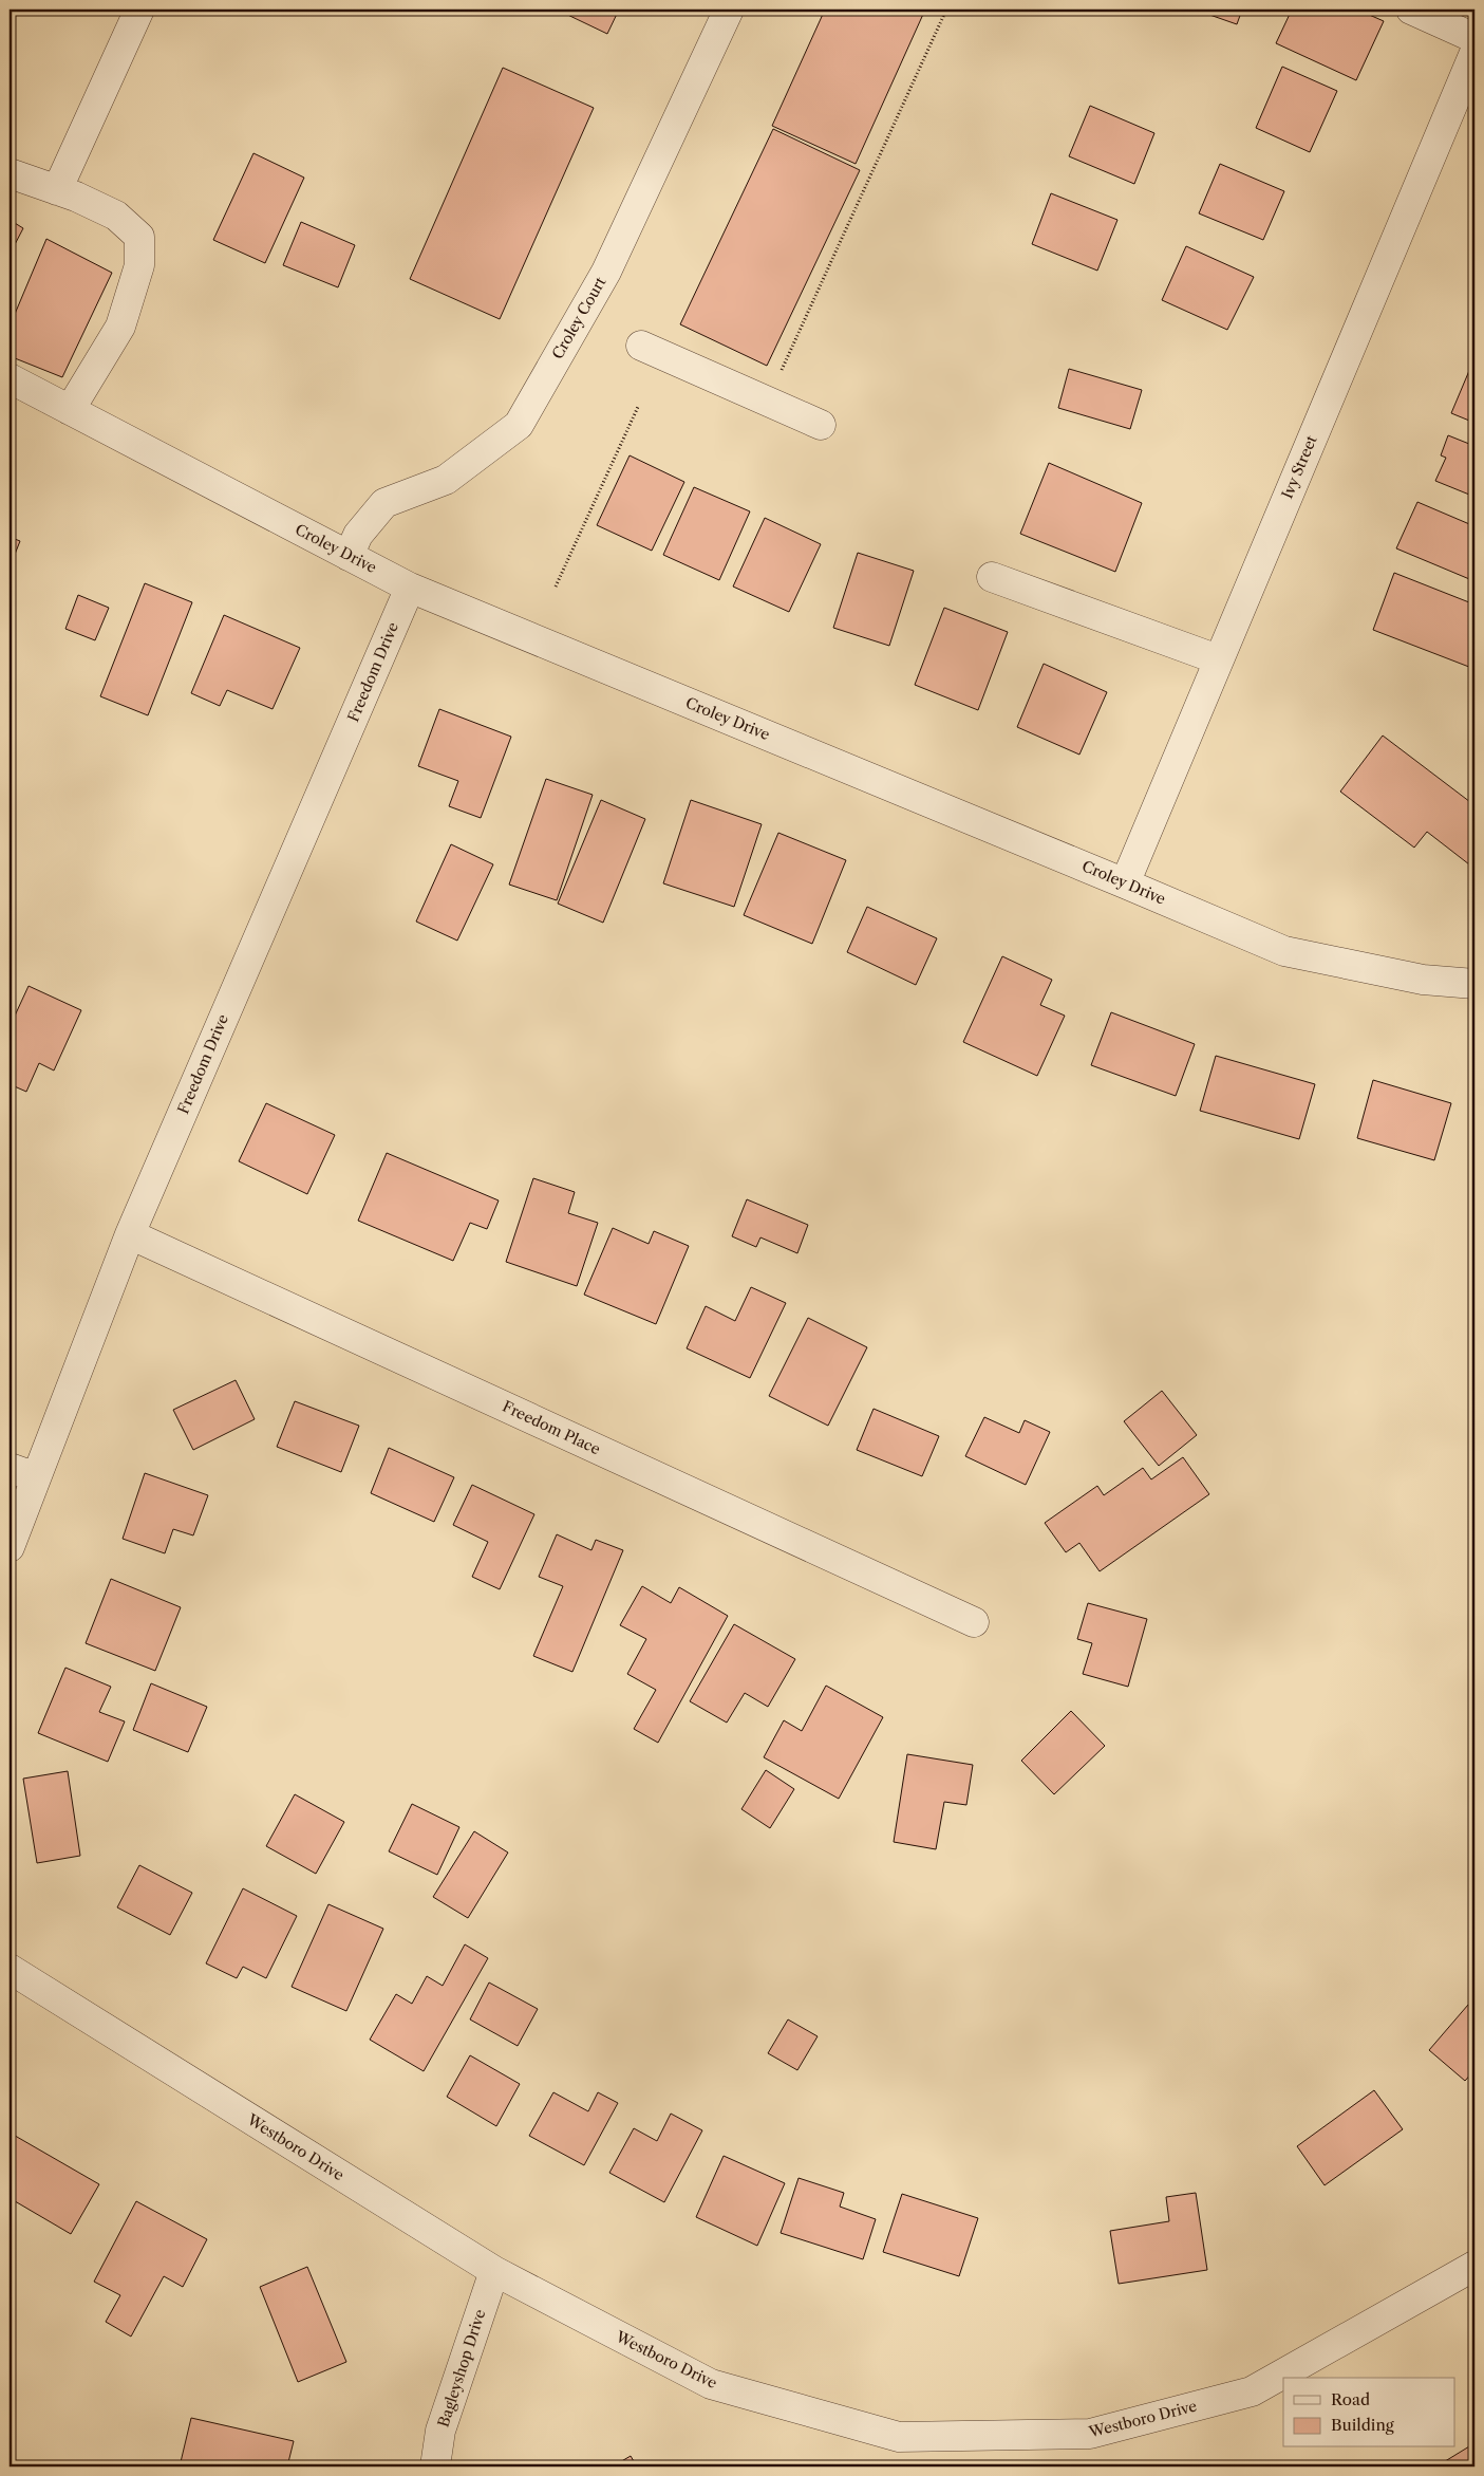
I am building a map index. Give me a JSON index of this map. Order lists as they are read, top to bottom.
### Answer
{
  "streets": {
    "street": [
      "Croley Court",
      "Ivy Street",
      "Croley Drive",
      "Freedom Drive",
      "Freedom Place",
      "Westboro Drive",
      "Bagleyshop Drive"
    ]
  },
  "crossings": [
    ["Croley Court", "Croley Drive"],
    ["Ivy Street", "Croley Drive"],
    ["Croley Drive", "Freedom Drive"],
    ["Freedom Drive", "Freedom Place"],
    ["Westboro Drive", "Bagleyshop Drive"]
  ],
  "legend": ["Road", "Building"]
}
